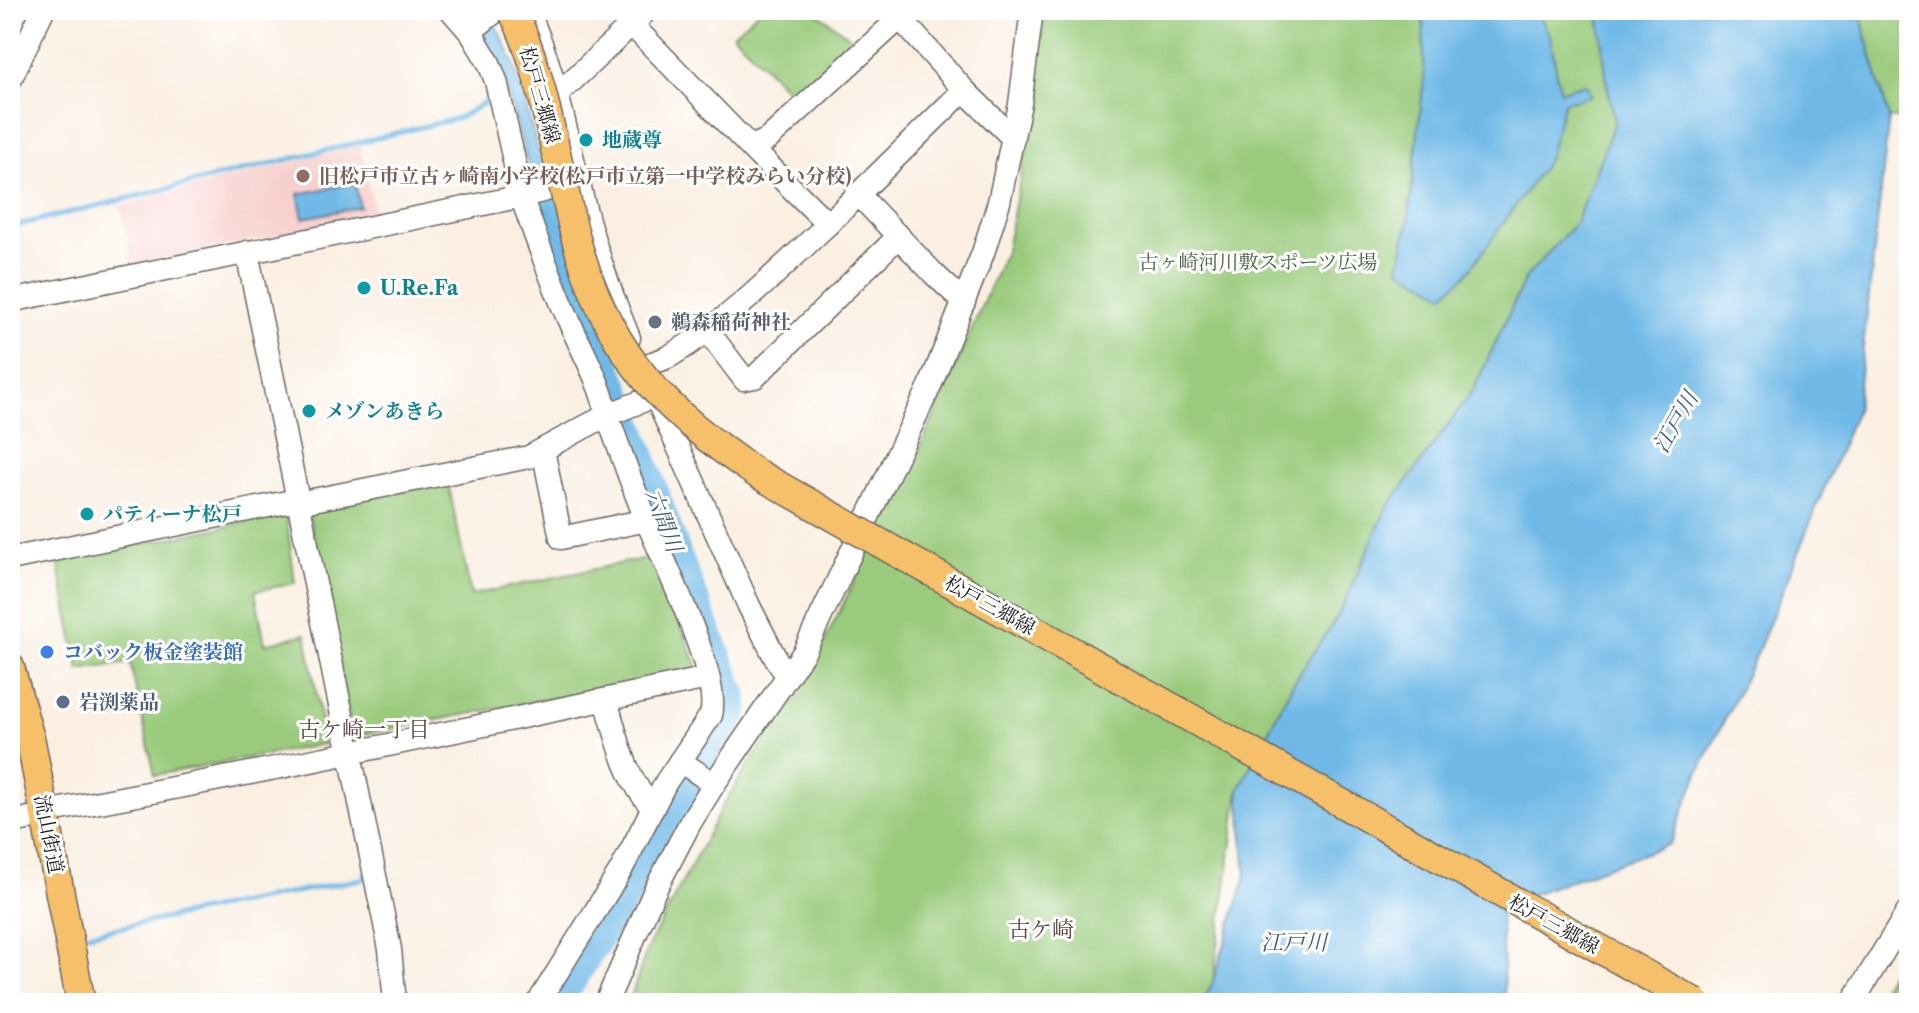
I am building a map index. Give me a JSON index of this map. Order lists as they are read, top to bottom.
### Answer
{
  "streets": {
    "main road": ["松戸三郷線", "流山街道"]
  },
  "districts": ["古ケ崎一丁目", "古ケ崎"],
  "water": ["江戸川", "六間川"],
  "parks": ["古ヶ崎河川敷スポーツ広場"],
  "places": [
    "地蔵尊",
    "旧松戸市立古ヶ崎南小学校(松戸市立第一中学校みらい分校)",
    "U.Re.Fa",
    "鵜森稲荷神社",
    "メゾンあきら",
    "パティーナ松戸",
    "コバック板金塗装館",
    "岩渕薬品"
  ]
}
